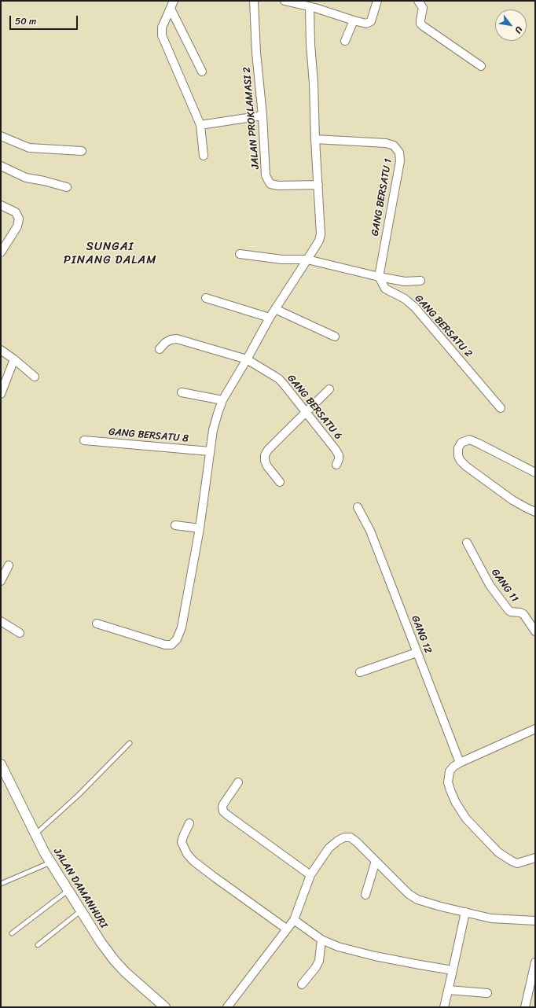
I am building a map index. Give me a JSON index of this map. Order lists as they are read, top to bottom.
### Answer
{
  "streets": {
    "street": [
      "JALAN PROKLAMASI 2",
      "GANG BERSATU 1",
      "GANG BERSATU 2",
      "GANG BERSATU 6",
      "GANG BERSATU 8",
      "GANG 11",
      "GANG 12",
      "JALAN DAMANHURI"
    ]
  },
  "crossings": [
    ["GANG BERSATU 1", "GANG BERSATU 2"]
  ],
  "districts": ["SUNGAI PINANG DALAM"],
  "scale_bar": "50 m",
  "north": "bottom right"
}
